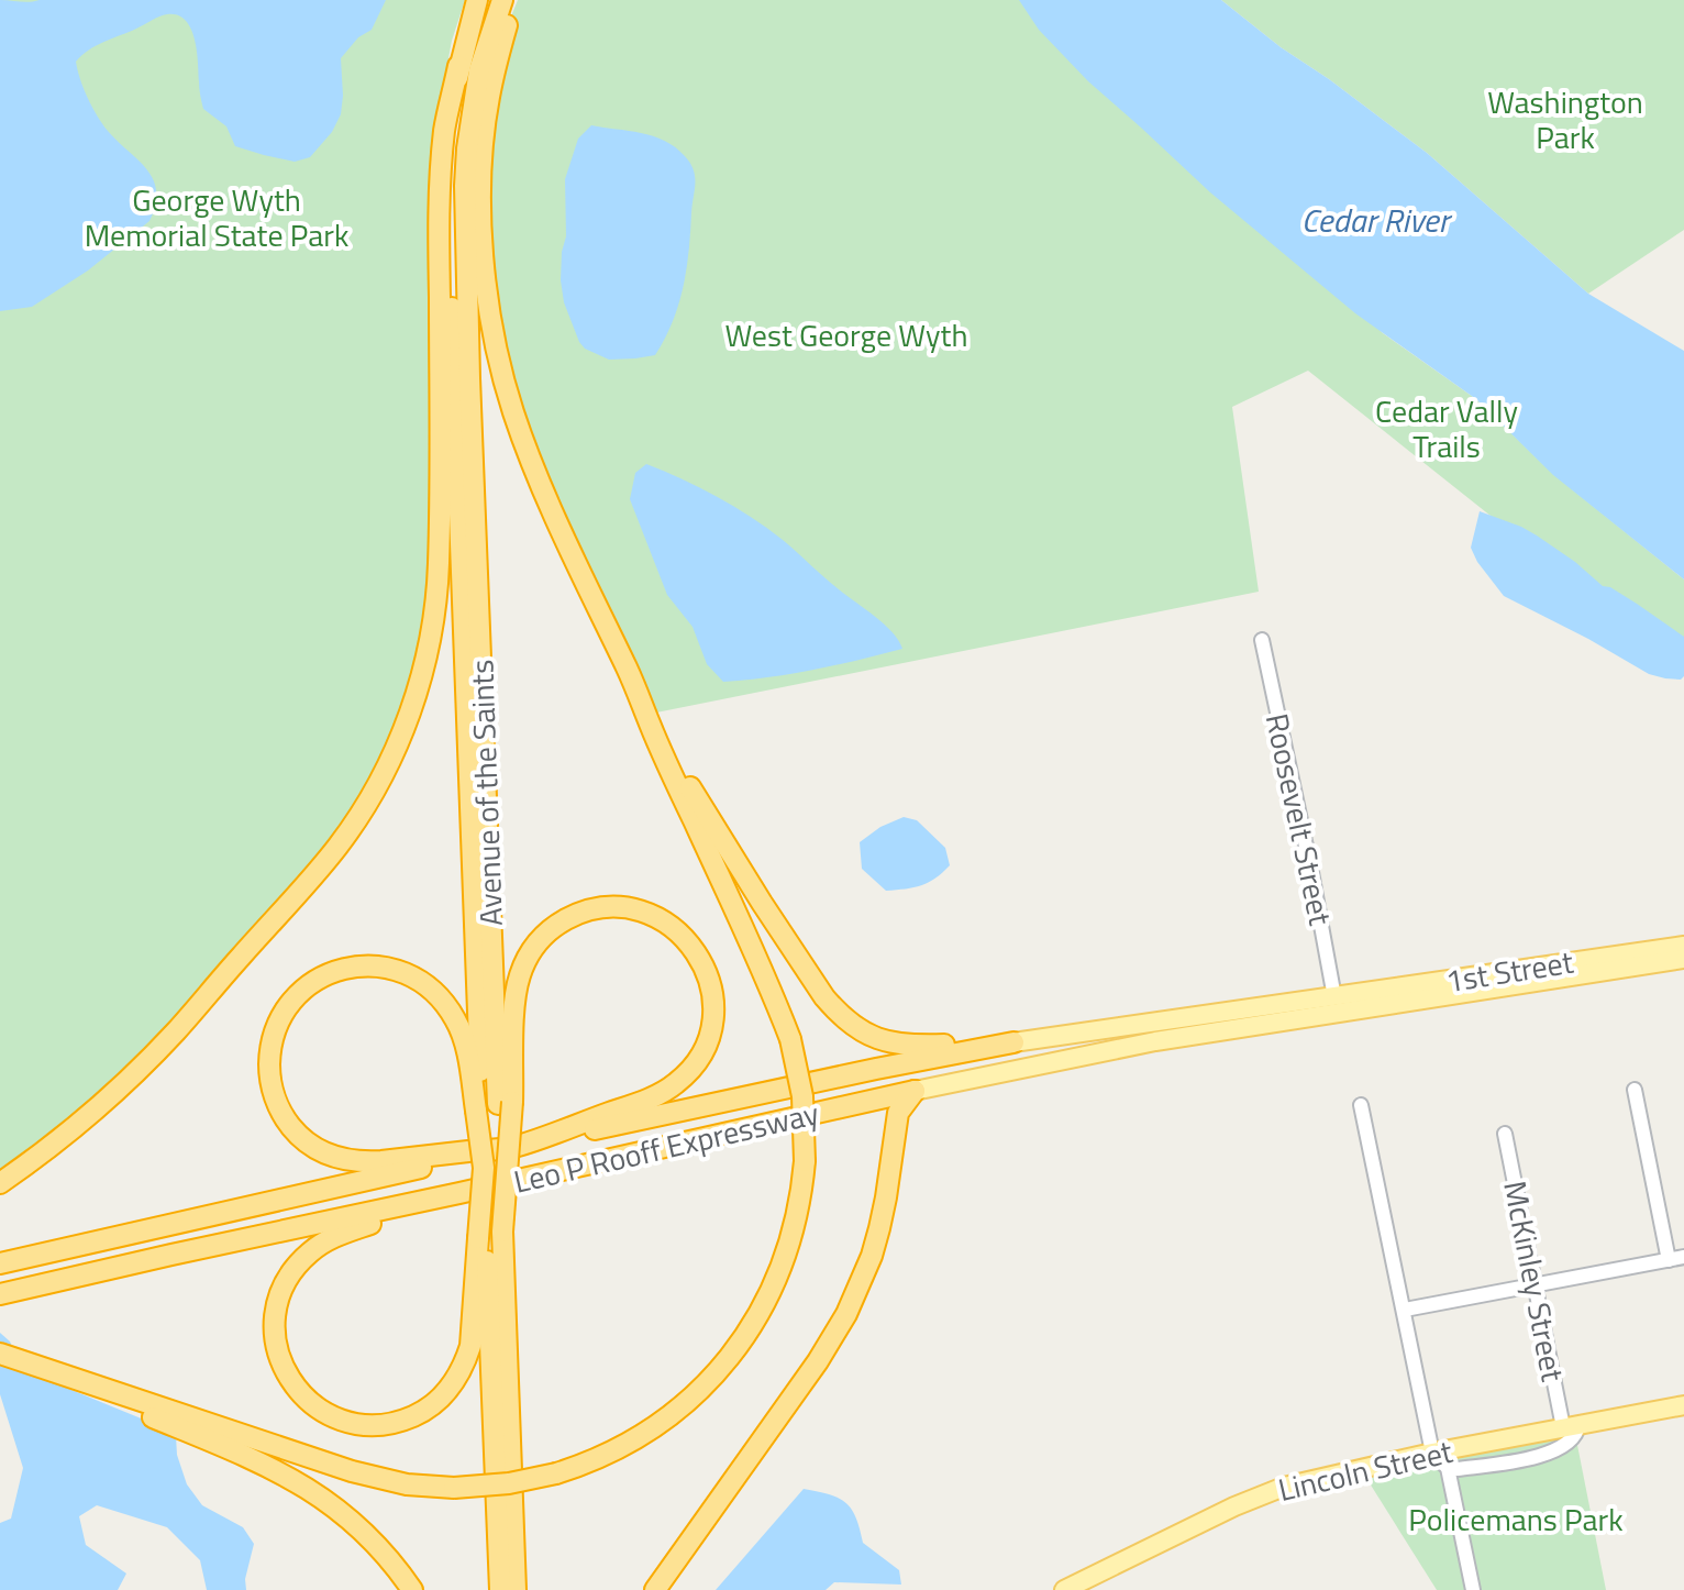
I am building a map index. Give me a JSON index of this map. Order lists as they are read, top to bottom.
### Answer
{
  "streets": {
    "highway": ["Avenue of the Saints", "Leo P Rooff Expressway"],
    "main road": ["1st Street", "Lincoln Street"],
    "street": ["Roosevelt Street", "McKinley Street"]
  },
  "crossings": [
    ["Roosevelt Street", "1st Street"],
    ["Roosevelt Street", "Leo P Rooff Expressway"],
    ["1st Street", "Leo P Rooff Expressway"],
    ["McKinley Street", "Lincoln Street"]
  ],
  "water": ["Cedar River"],
  "parks": [
    "Washington Park",
    "George Wyth Memorial State Park",
    "West George Wyth",
    "Cedar Vally Trails",
    "Policemans Park"
  ]
}
